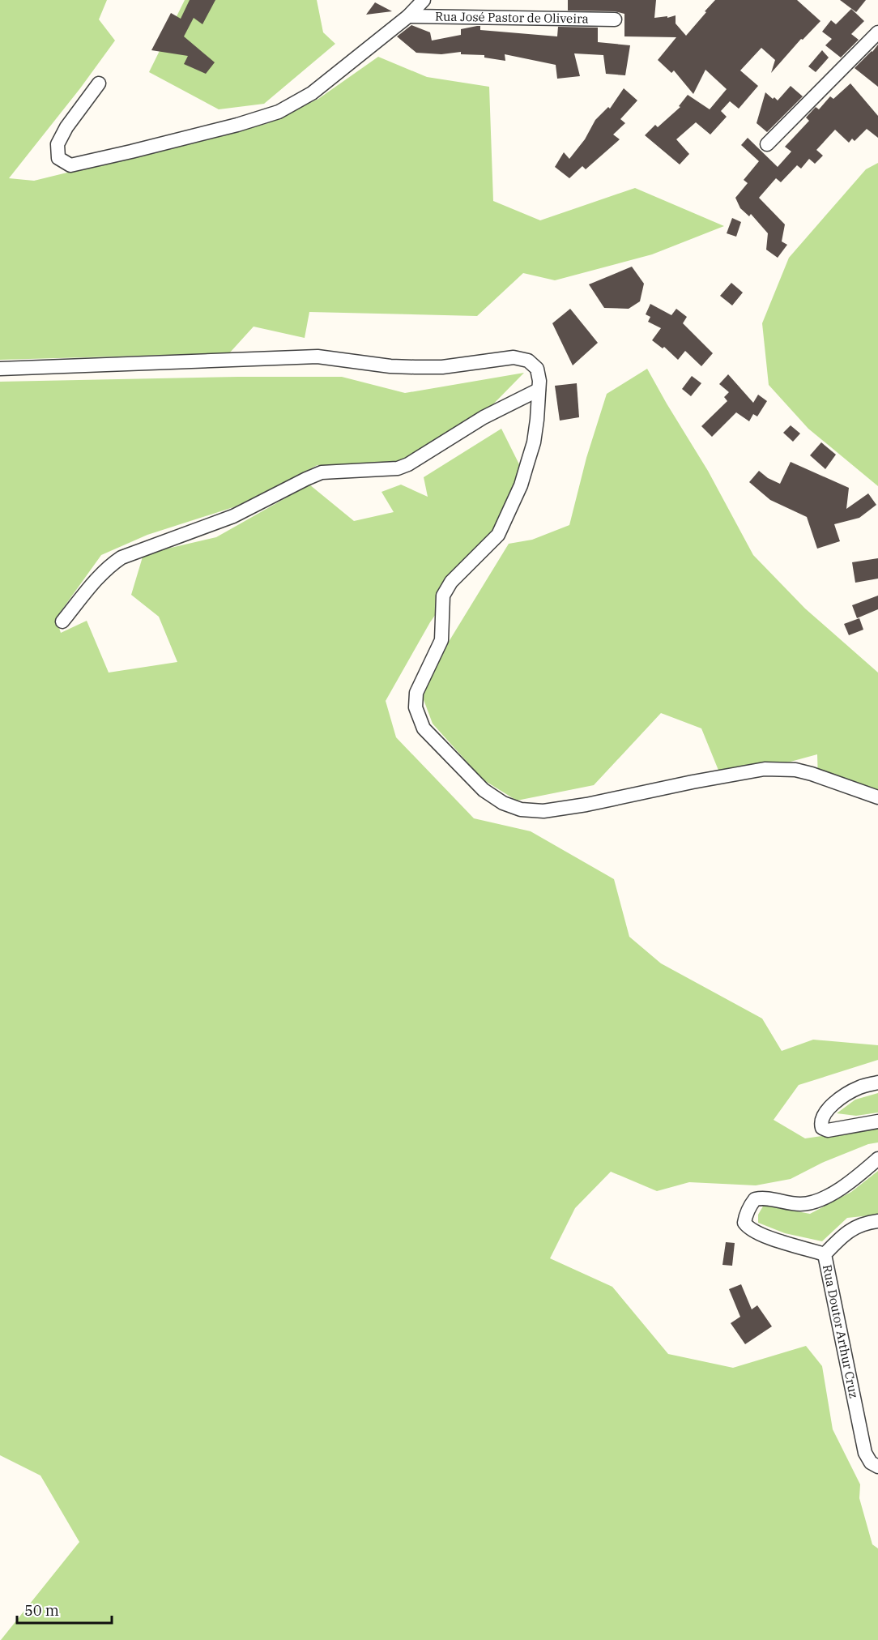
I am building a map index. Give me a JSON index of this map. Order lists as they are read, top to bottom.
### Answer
{
  "streets": {
    "street": ["Rua José Pastor de Oliveira", "Rua Doutor Arthur Cruz"]
  },
  "scale_bar": "50 m"
}
